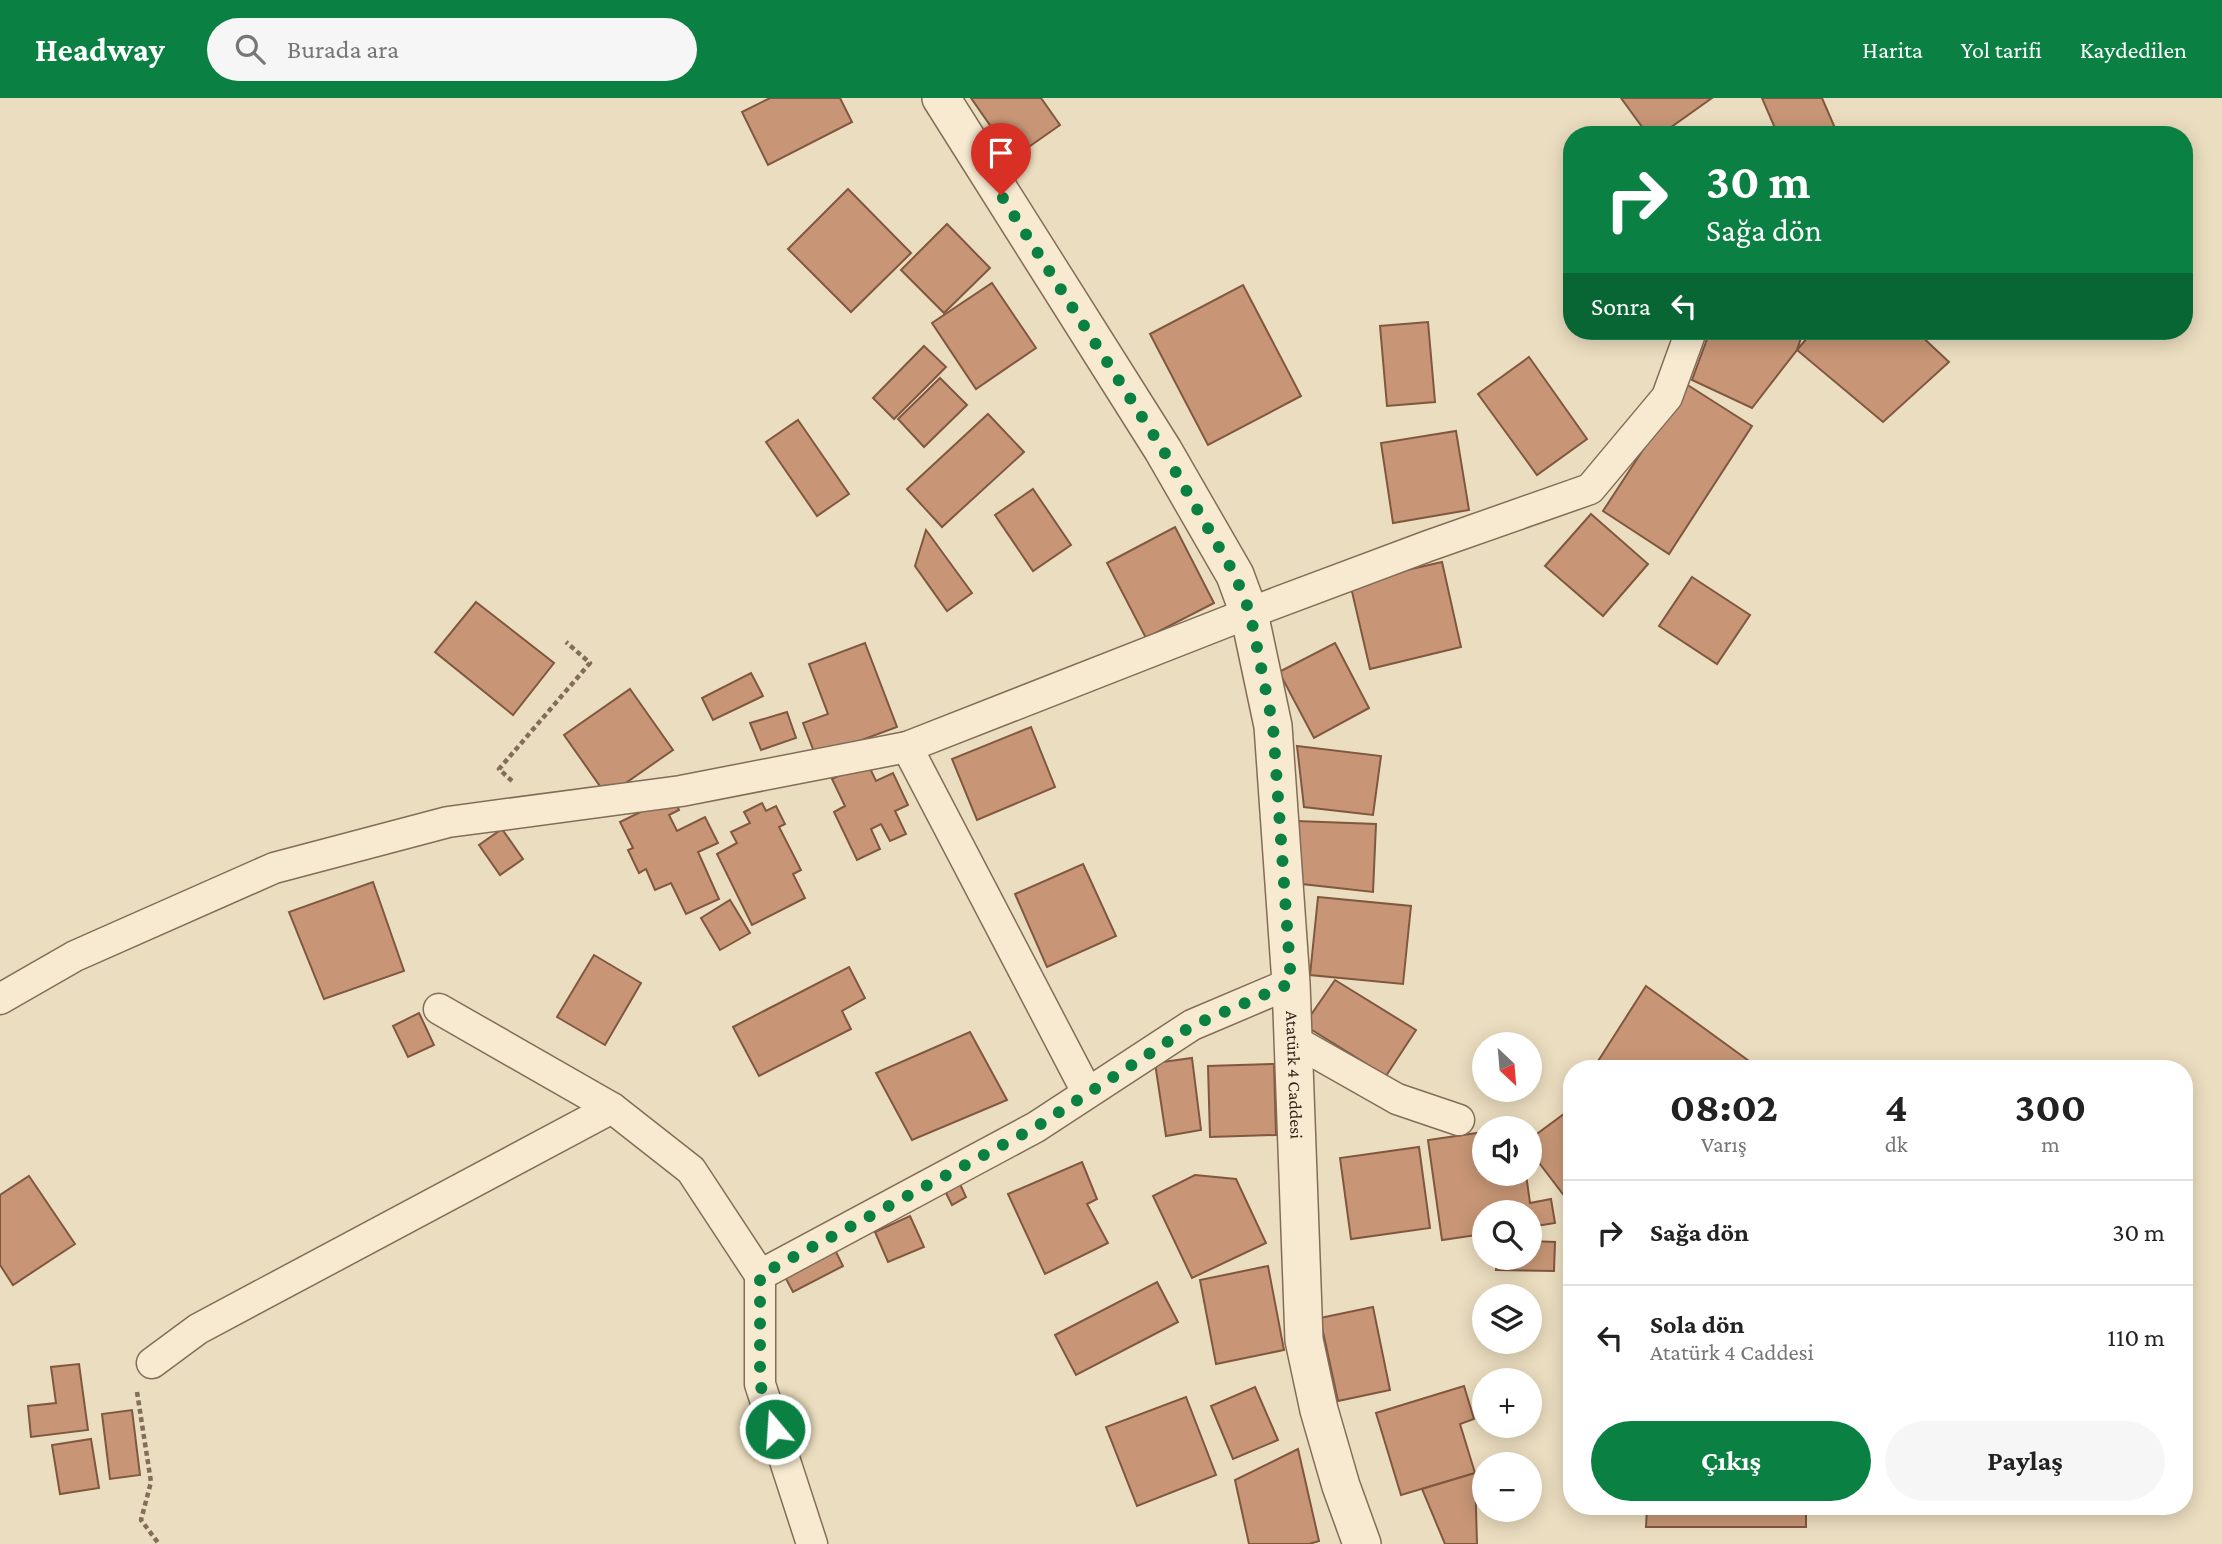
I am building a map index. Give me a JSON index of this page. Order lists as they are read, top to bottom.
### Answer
{
  "streets": {
    "street": ["Atatürk 4 Caddesi"]
  },
  "north": "bottom right",
  "page": {
    "header": "Headway",
    "search": "Burada ara",
    "nav": ["Harita", "Yol tarifi", "Kaydedilen"],
    "turn": ["30 m", "Sağa dön"],
    "then": "Sonra",
    "map_buttons": ["+", "−"],
    "eta": [
      "08:02",
      "Varış",
      "4",
      "dk",
      "300",
      "m"
    ],
    "list": [
      {
        "name": "Sağa dön",
        "value": "30 m"
      },
      {
        "name": "Sola dön",
        "note": "Atatürk 4 Caddesi",
        "value": "110 m"
      }
    ],
    "buttons": ["Çıkış", "Paylaş"]
  }
}
